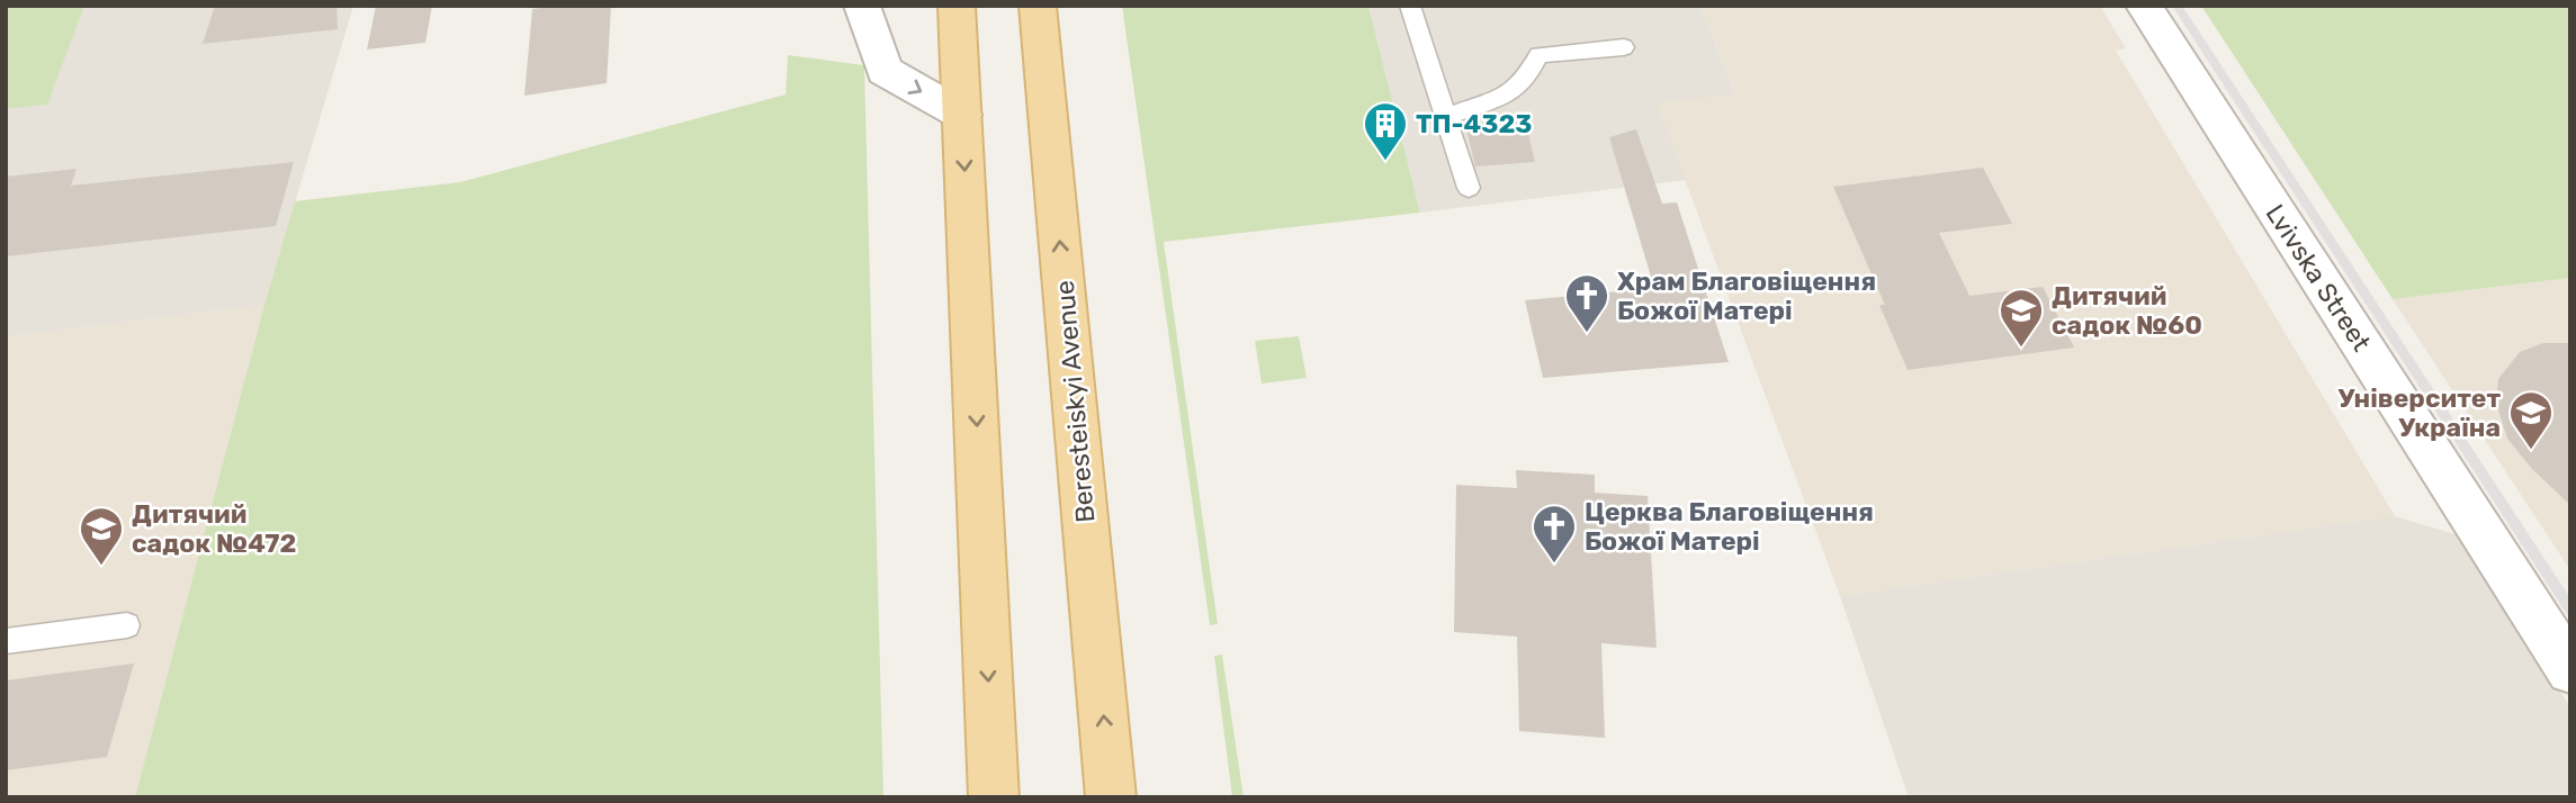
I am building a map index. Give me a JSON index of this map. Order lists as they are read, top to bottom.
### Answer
{
  "streets": {
    "main road": ["Beresteiskyi Avenue"],
    "street": ["Lvivska Street"]
  },
  "places": {
    "building": ["ТП-4323"],
    "church": ["Храм Благовіщення Божої Матері", "Церква Благовіщення Божої Матері"],
    "school or university": ["Дитячий садок №60", "Університет Україна", "Дитячий садок №472"]
  }
}
